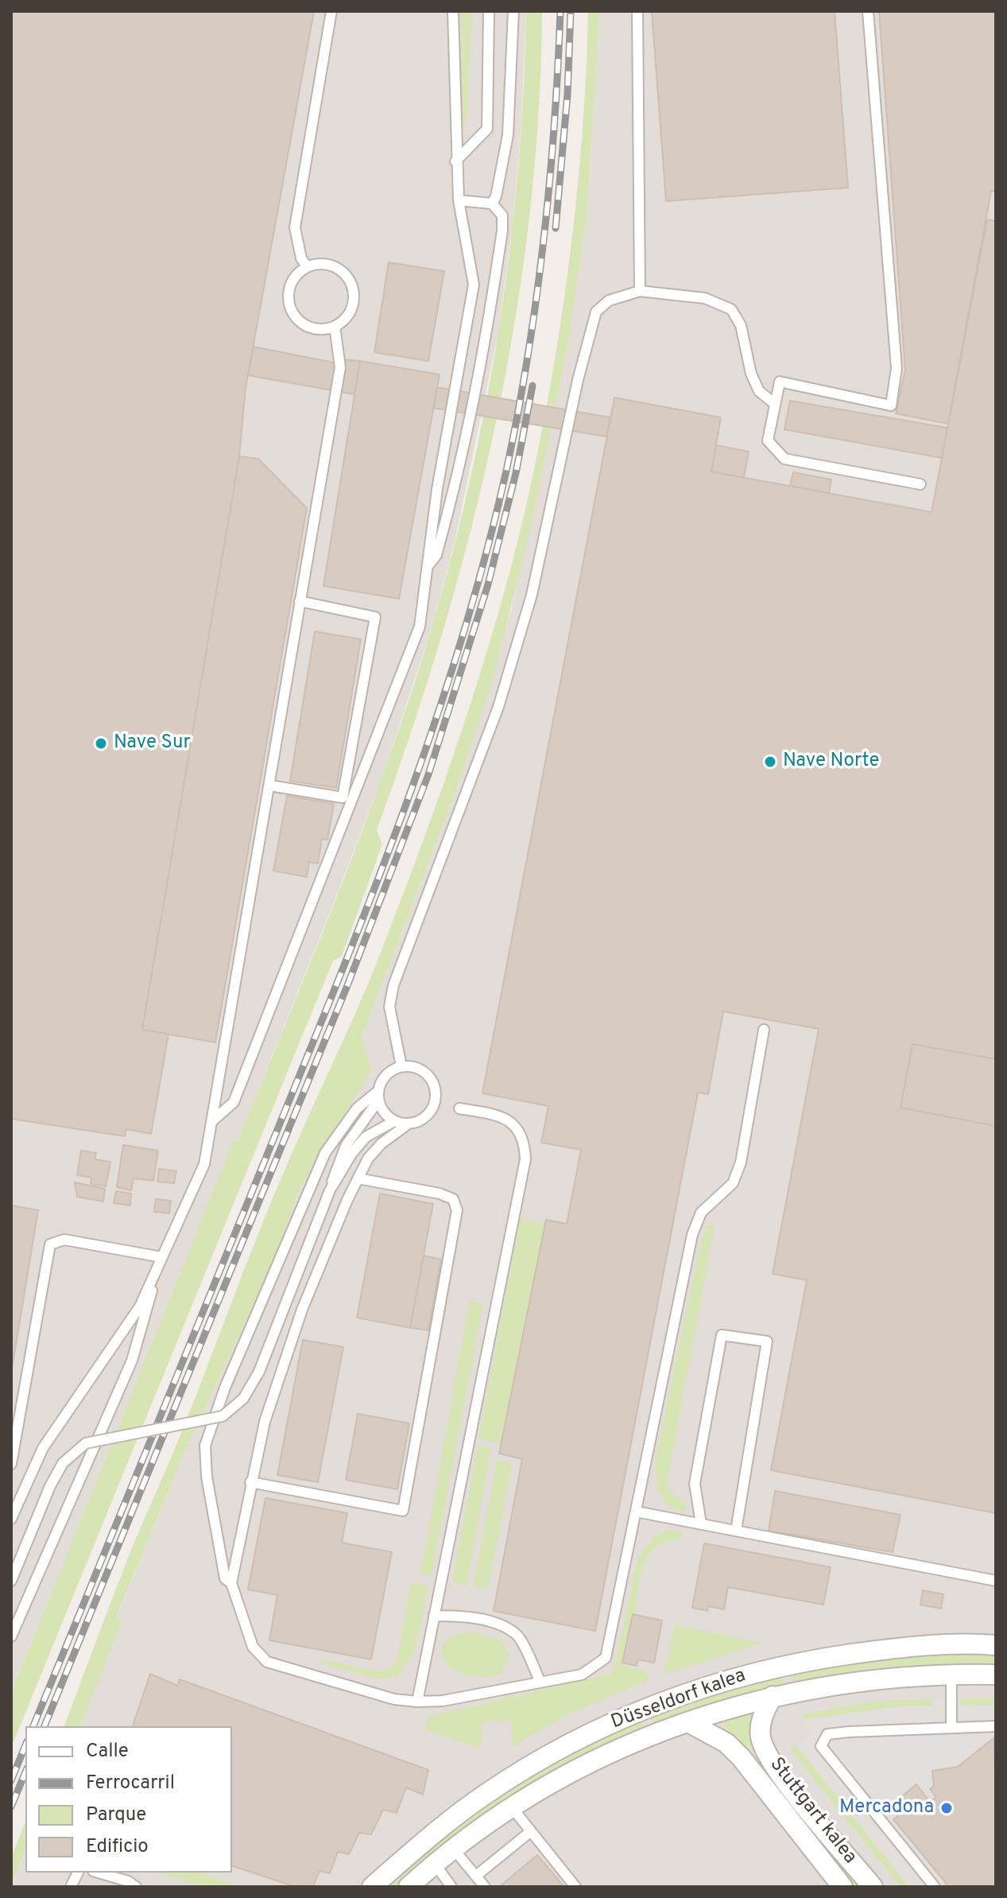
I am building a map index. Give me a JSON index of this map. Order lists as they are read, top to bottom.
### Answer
{
  "streets": {
    "street": ["Düsseldorf kalea", "Stuttgart kalea"]
  },
  "crossings": [
    ["Düsseldorf kalea", "Stuttgart kalea"]
  ],
  "places": ["Nave Sur", "Nave Norte", "Mercadona"],
  "legend": [
    "Calle",
    "Ferrocarril",
    "Parque",
    "Edificio"
  ]
}
